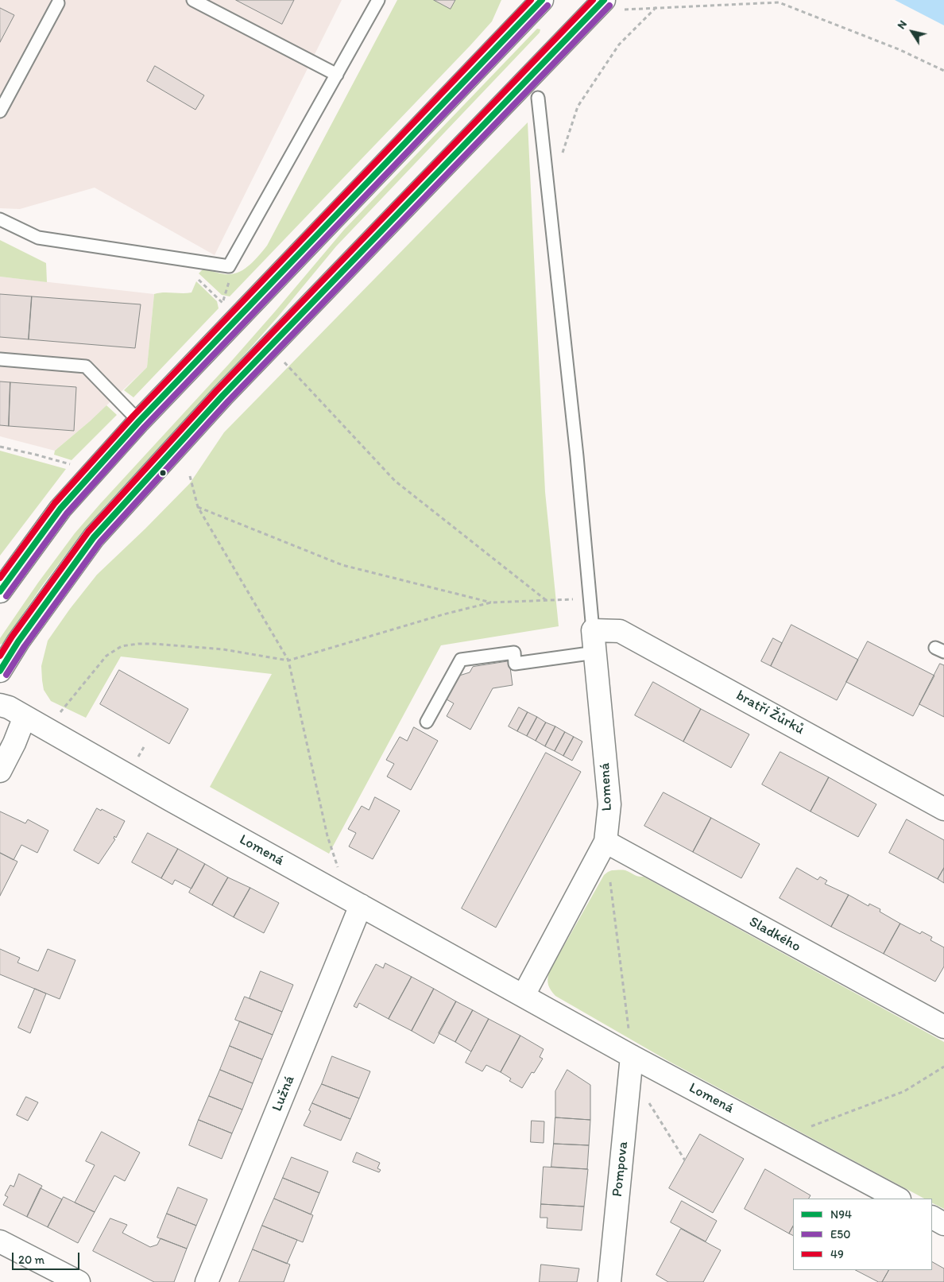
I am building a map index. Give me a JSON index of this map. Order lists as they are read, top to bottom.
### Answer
{
  "streets": {
    "street": [
      "bratří Žůrků",
      "Lomená",
      "Sladkého",
      "Lužná",
      "Pompova"
    ]
  },
  "crossings": [
    ["bratří Žůrků", "Lomená"],
    ["Lomená", "Sladkého"],
    ["Lomená", "Lužná"],
    ["Lomená", "Pompova"]
  ],
  "lines": ["transit line N94", "transit line 49", "transit line E50"],
  "legend": ["N94", "E50", "49"],
  "scale_bar": "20 m",
  "north": "top left"
}
